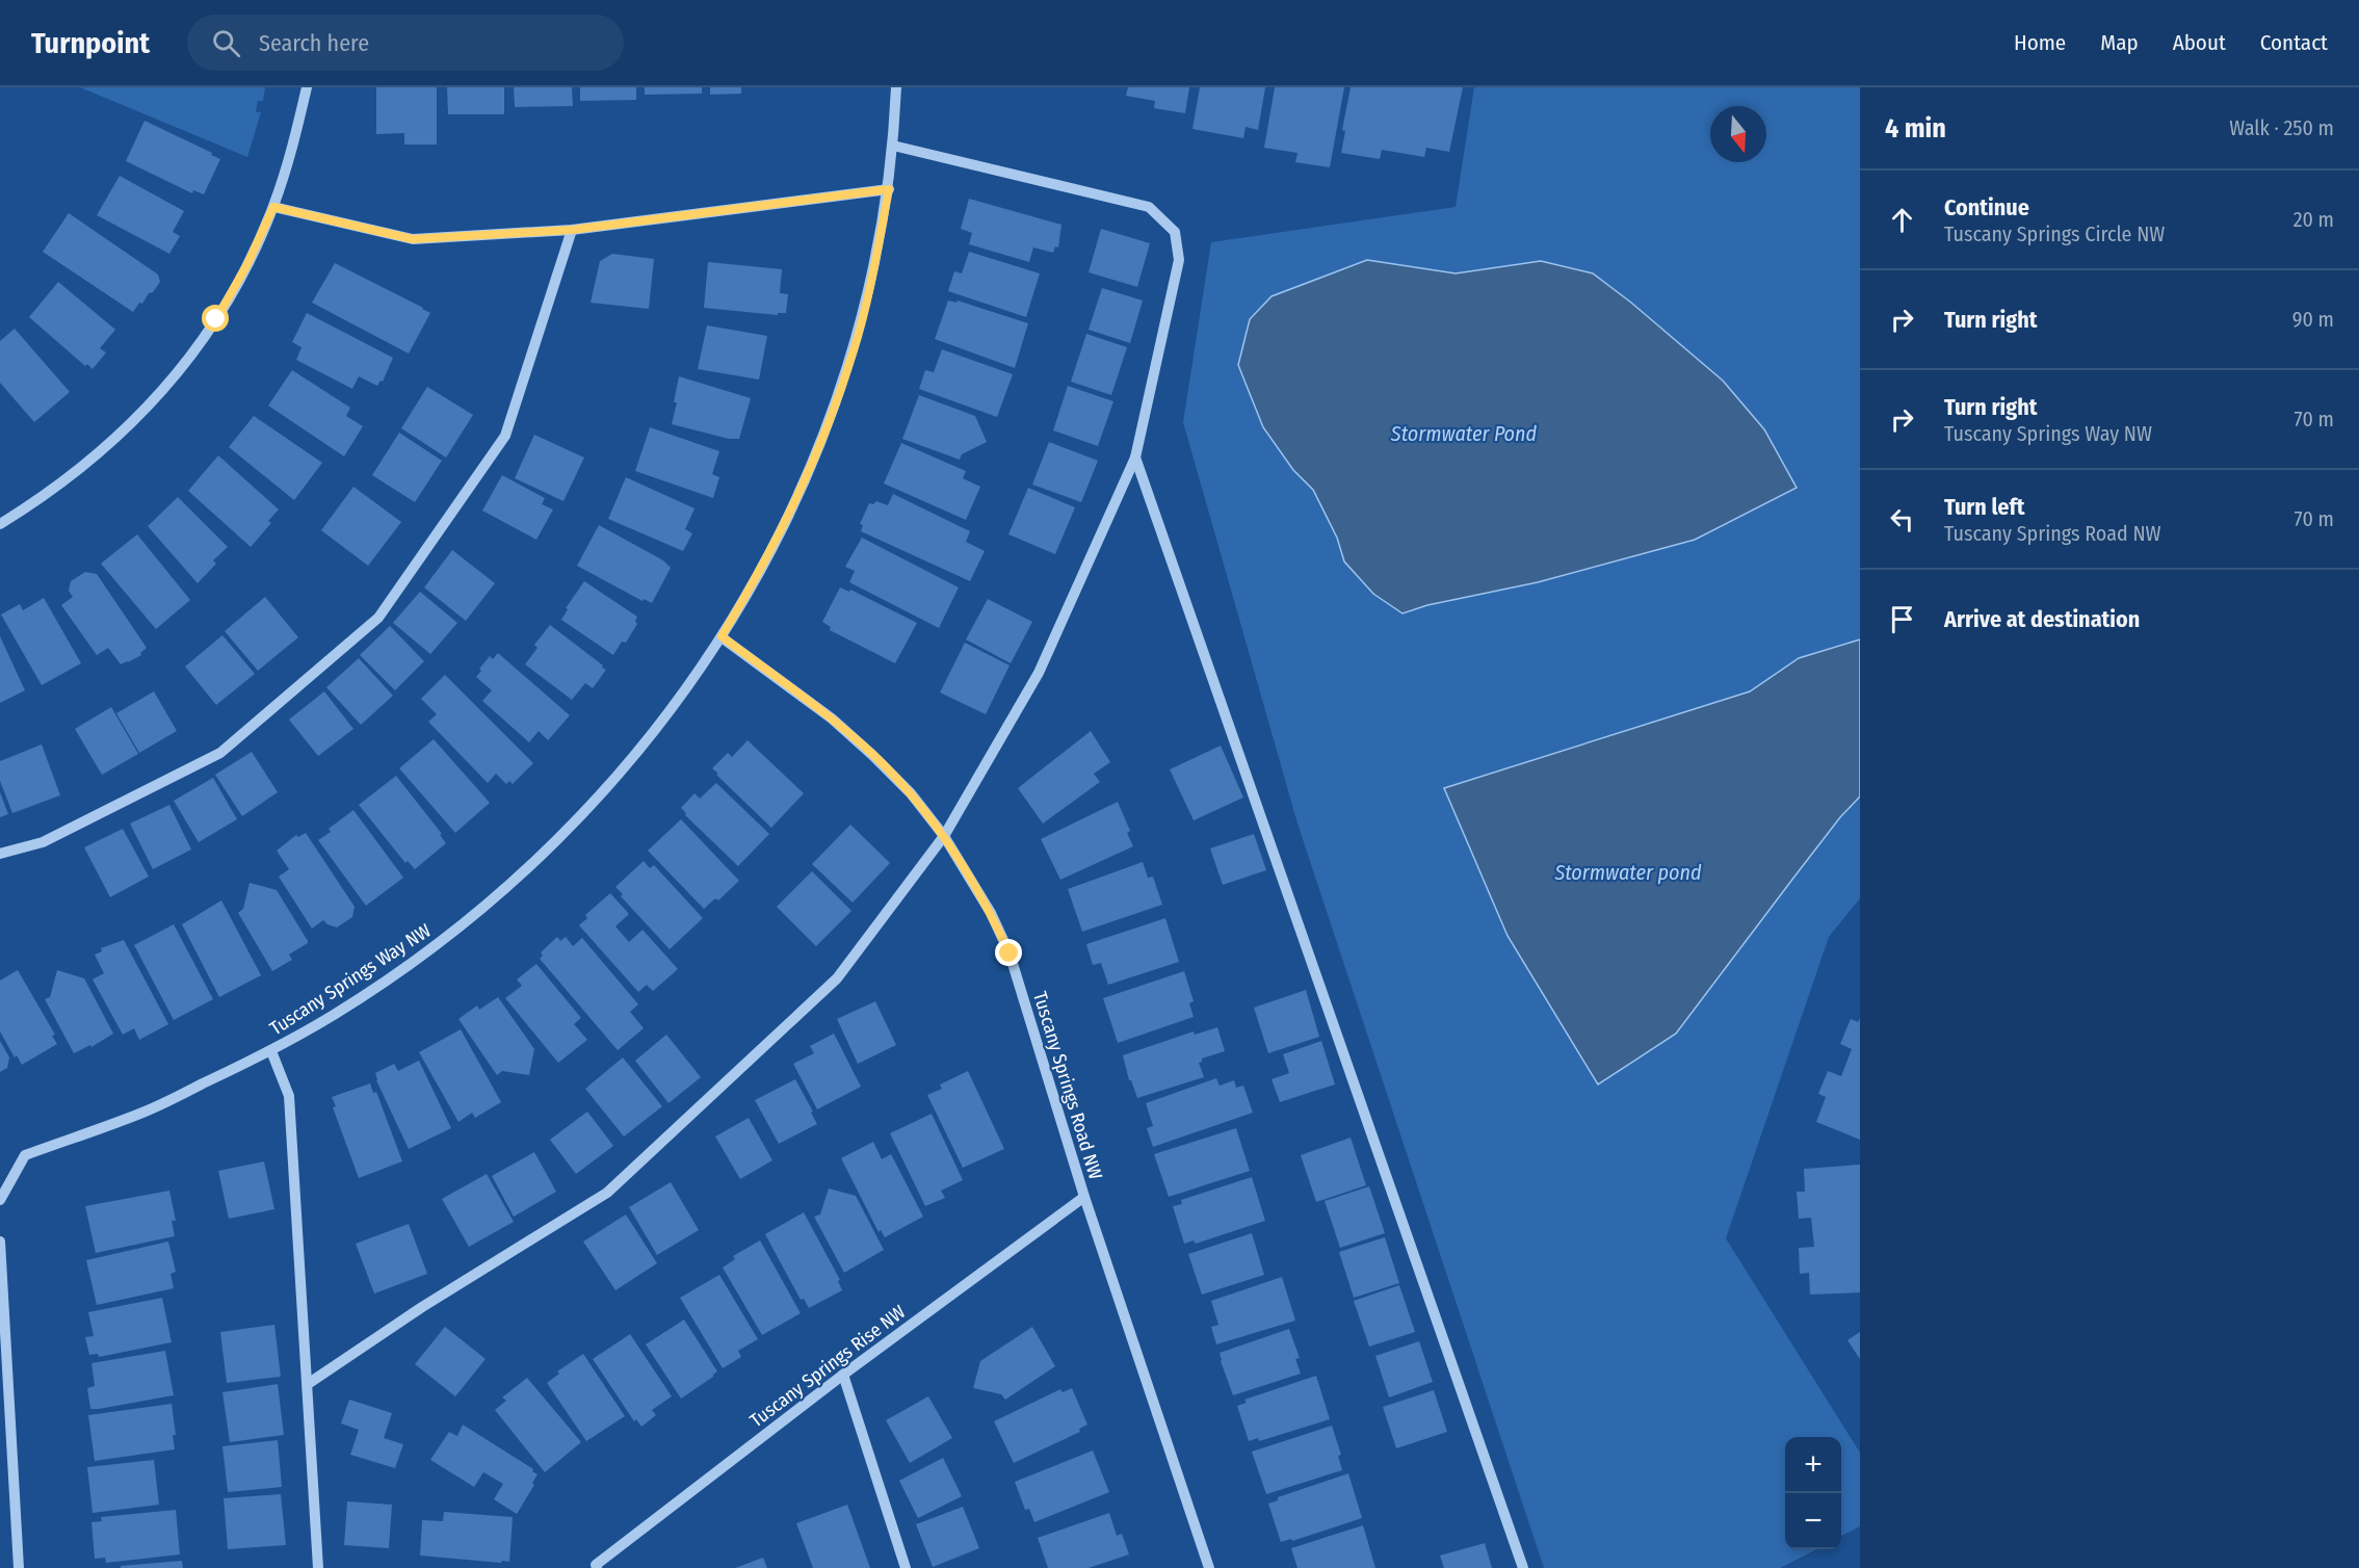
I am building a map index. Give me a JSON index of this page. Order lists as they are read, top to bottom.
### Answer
{
  "streets": {
    "street": ["Tuscany Springs Way NW", "Tuscany Springs Road NW", "Tuscany Springs Rise NW"]
  },
  "crossings": [
    ["Tuscany Springs Way NW", "Tuscany Springs Road NW"],
    ["Tuscany Springs Road NW", "Tuscany Springs Rise NW"]
  ],
  "water": ["Stormwater Pond", "Stormwater pond"],
  "north": "bottom",
  "page": {
    "header": "Turnpoint",
    "search": "Search here",
    "nav": [
      "Home",
      "Map",
      "About",
      "Contact"
    ],
    "heading": ["4 min", "Walk · 250 m"],
    "list": [
      ["Continue", "Tuscany Springs Circle NW", "20 m"],
      ["Turn right", "90 m"],
      ["Turn right", "Tuscany Springs Way NW", "70 m"],
      ["Turn left", "Tuscany Springs Road NW", "70 m"],
      "Arrive at destination"
    ],
    "map_buttons": ["+", "−"]
  }
}
